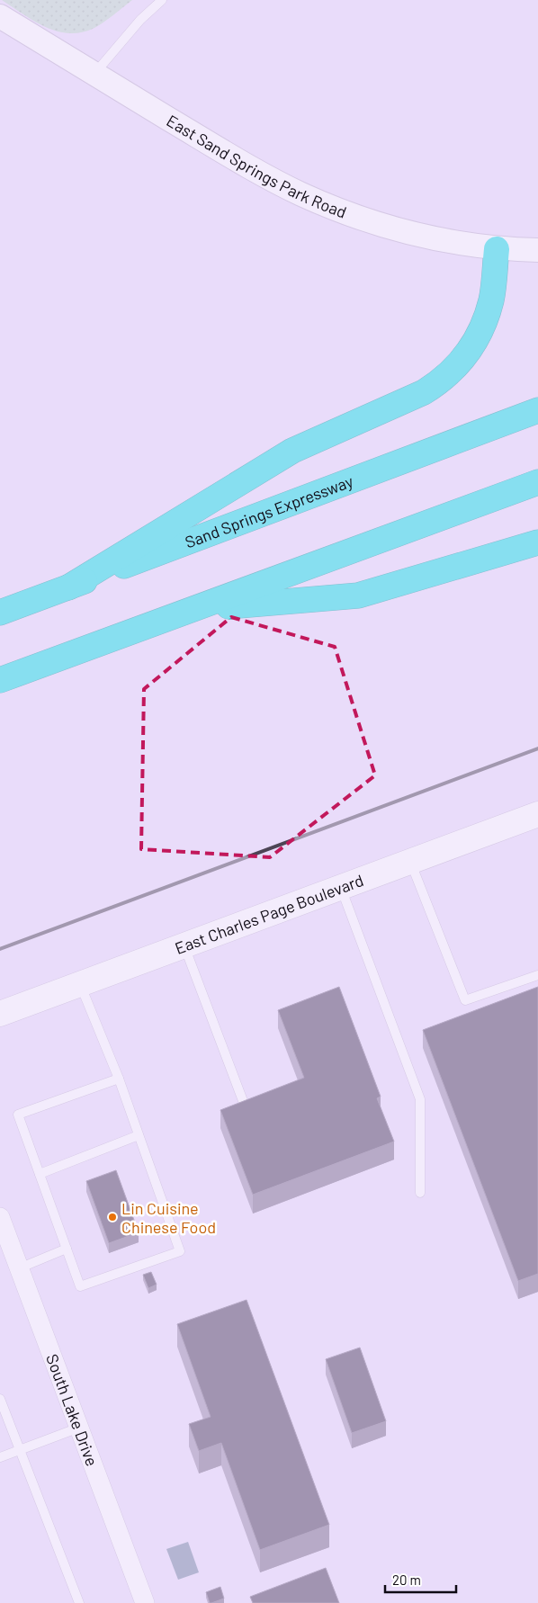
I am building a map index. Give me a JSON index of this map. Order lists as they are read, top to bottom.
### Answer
{
  "streets": {
    "highway": ["Sand Springs Expressway"],
    "main road": ["East Charles Page Boulevard"],
    "street": ["East Sand Springs Park Road", "South Lake Drive"]
  },
  "places": ["Lin Cuisine Chinese Food"],
  "scale_bar": "20 m"
}
